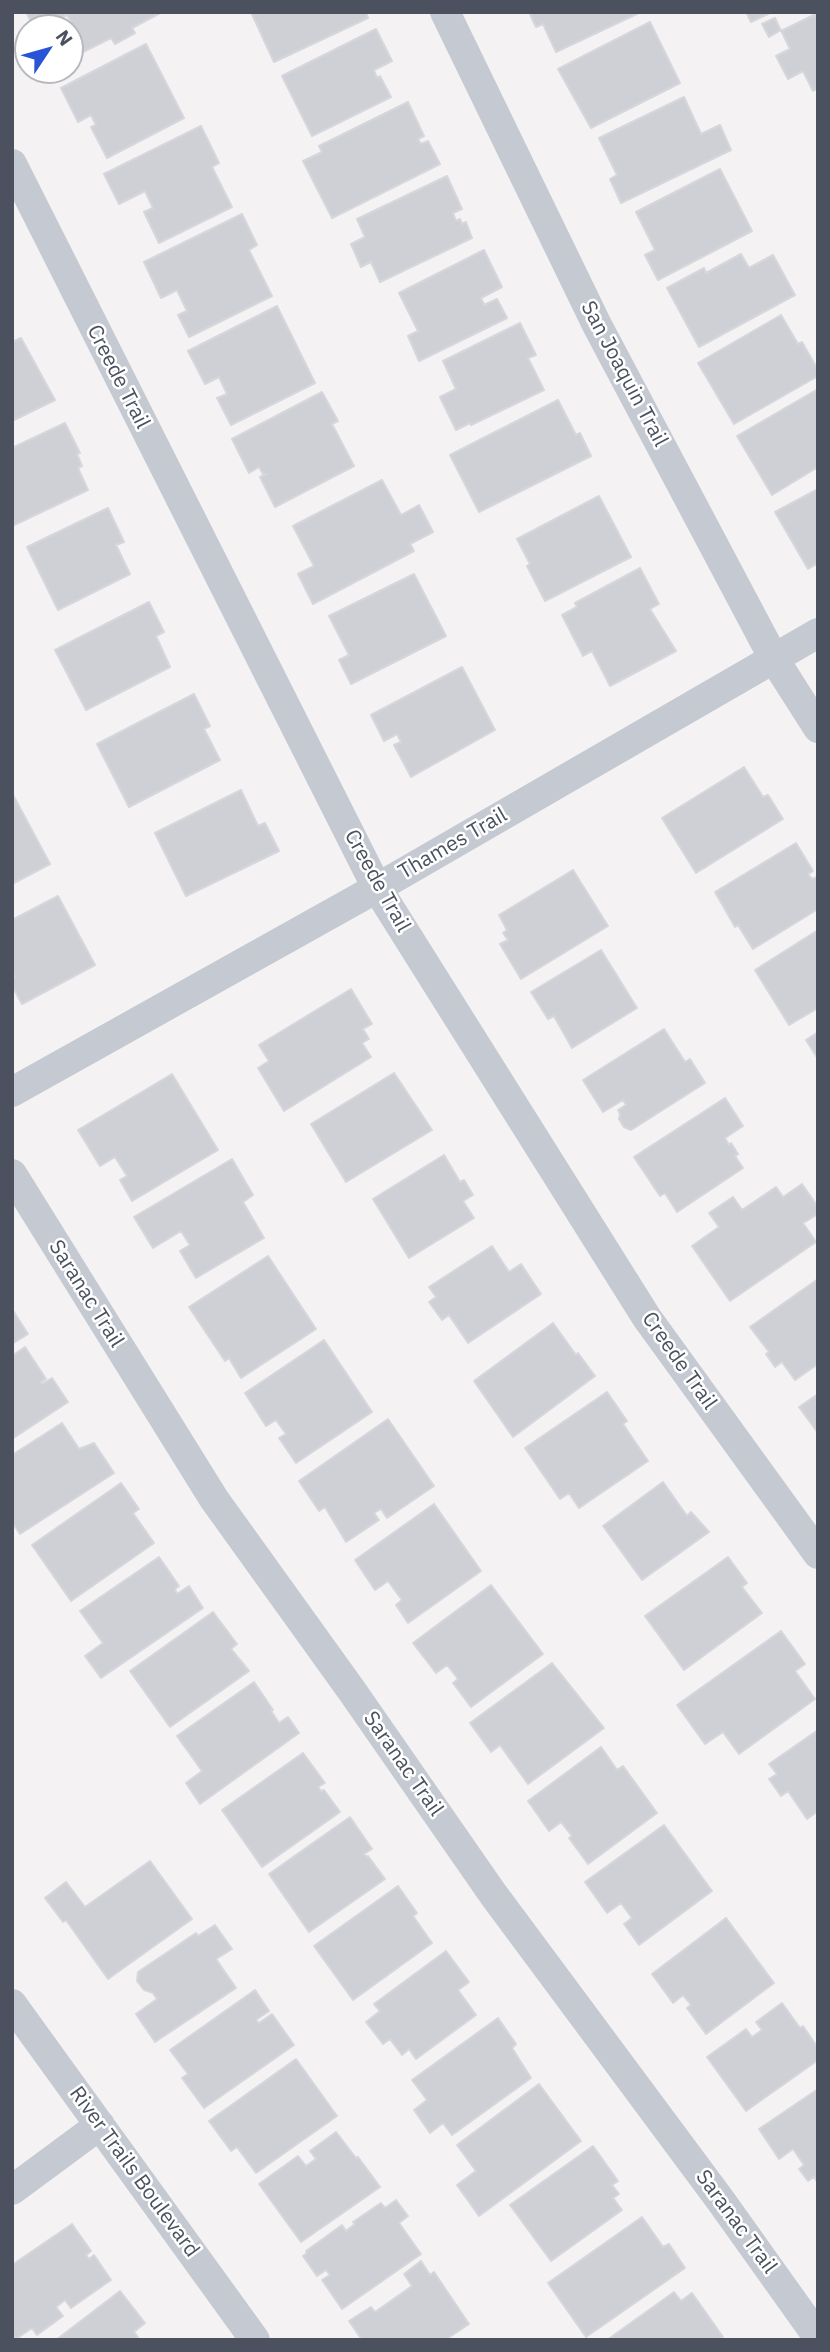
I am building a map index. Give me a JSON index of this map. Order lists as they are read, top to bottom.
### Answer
{
  "streets": {
    "street": [
      "San Joaquin Trail",
      "Creede Trail",
      "Thames Trail",
      "Saranac Trail",
      "River Trails Boulevard"
    ]
  },
  "crossings": [
    ["San Joaquin Trail", "Thames Trail"],
    ["Creede Trail", "Thames Trail"]
  ],
  "north": "top right"
}
